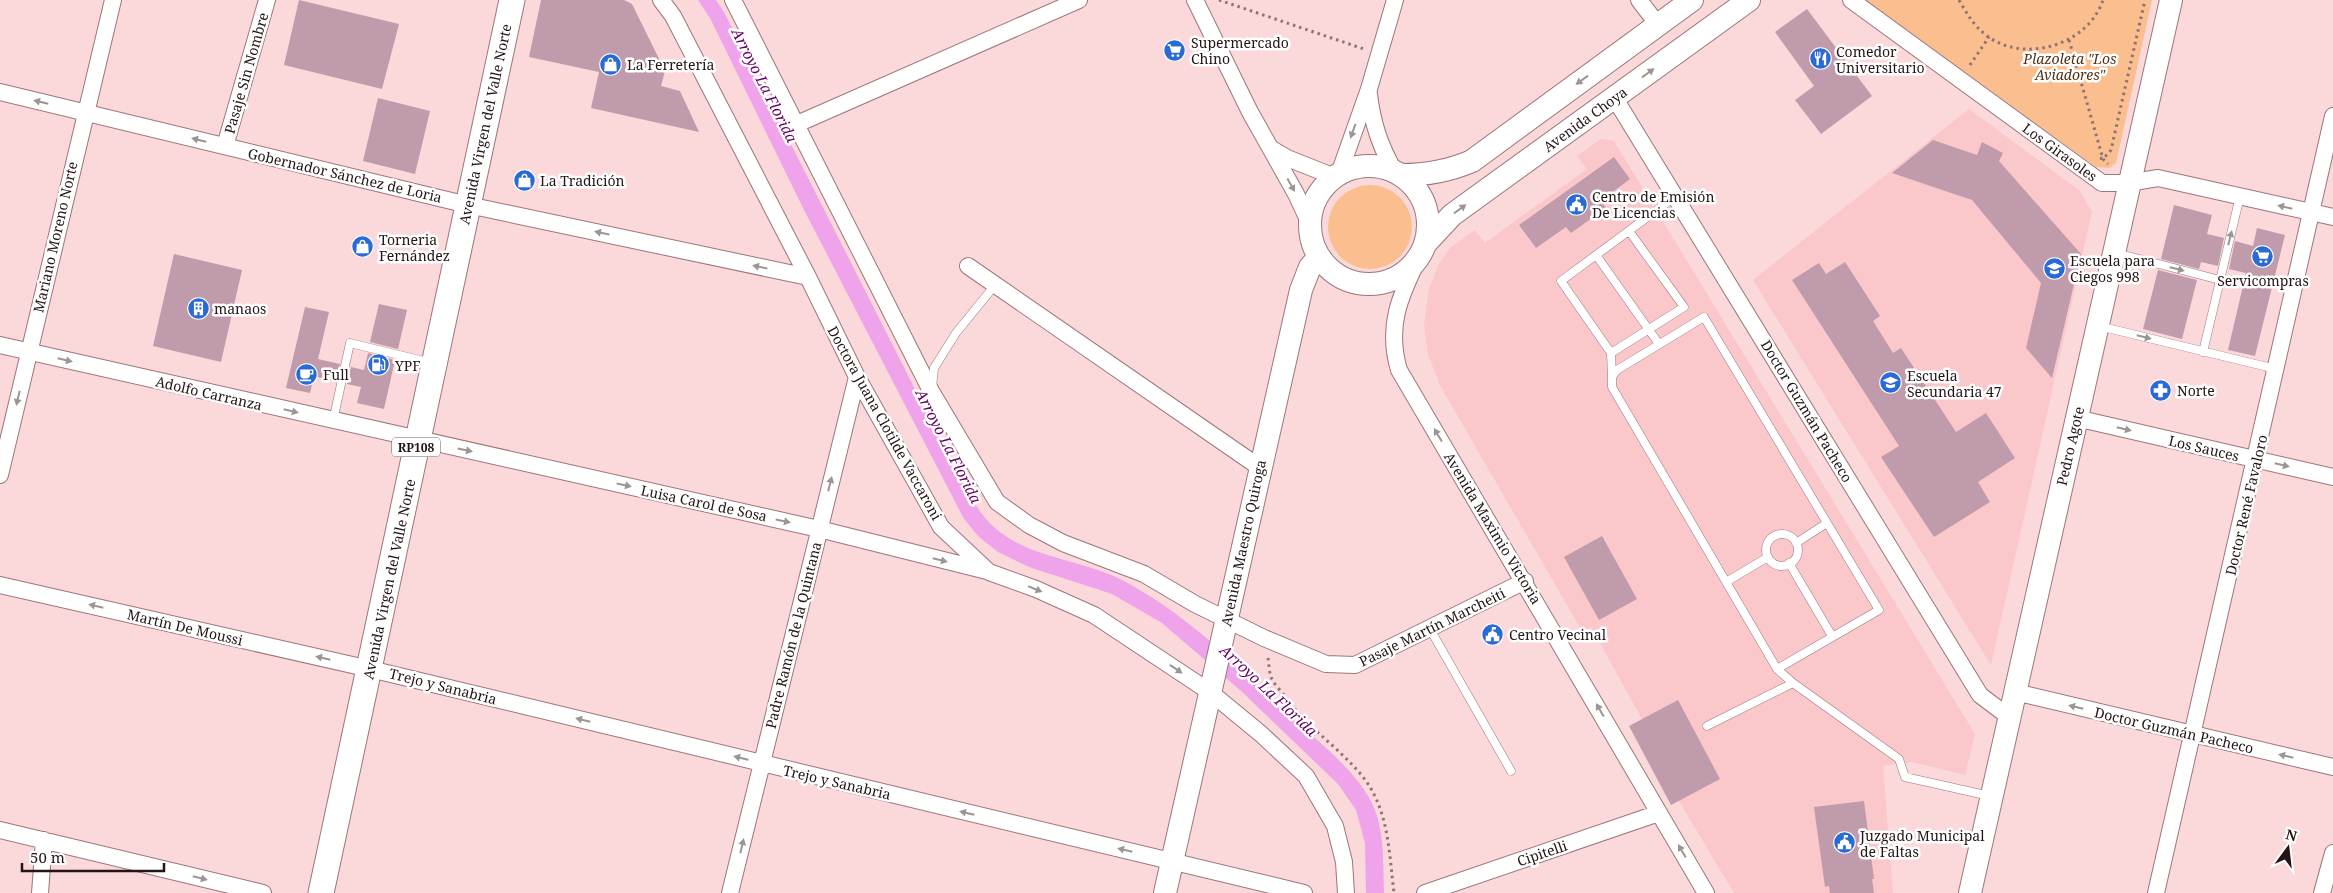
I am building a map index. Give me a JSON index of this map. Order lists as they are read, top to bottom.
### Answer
{
  "streets": {
    "main road": [
      "Avenida Choya",
      "Avenida Virgen del Valle Norte",
      "Pedro Agote",
      "RP108",
      "Avenida Maestro Quiroga"
    ],
    "street": [
      "Pasaje Sin Nombre",
      "Los Girasoles",
      "Gobernador Sánchez de Loria",
      "Mariano Moreno Norte",
      "Adolfo Carranza",
      "Doctor Guzmán Pacheco",
      "Doctora Juana Clotilde Vaccaroni",
      "Los Sauces",
      "Luisa Carol de Sosa",
      "Doctor René Favaloro",
      "Avenida Maximio Victoria",
      "Martín De Moussi",
      "Pasaje Martín Marcheiti",
      "Padre Ramón de la Quintana",
      "Trejo y Sanabria",
      "Cipitelli"
    ]
  },
  "crossings": [
    ["Pasaje Sin Nombre", "Gobernador Sánchez de Loria"],
    ["Avenida Choya", "Doctor Guzmán Pacheco"],
    ["Avenida Choya", "Avenida Maximio Victoria"],
    ["Avenida Choya", "Avenida Maestro Quiroga"],
    ["Avenida Virgen del Valle Norte", "Gobernador Sánchez de Loria"],
    ["Avenida Virgen del Valle Norte", "Adolfo Carranza"],
    ["Avenida Virgen del Valle Norte", "Luisa Carol de Sosa"],
    ["Avenida Virgen del Valle Norte", "Martín De Moussi"],
    ["Avenida Virgen del Valle Norte", "Trejo y Sanabria"],
    ["Los Girasoles", "Pedro Agote"],
    ["Los Girasoles", "Doctor René Favaloro"],
    ["Gobernador Sánchez de Loria", "Mariano Moreno Norte"],
    ["Gobernador Sánchez de Loria", "Doctora Juana Clotilde Vaccaroni"],
    ["Mariano Moreno Norte", "Adolfo Carranza"],
    ["Adolfo Carranza", "Luisa Carol de Sosa"],
    ["Doctor Guzmán Pacheco", "Pedro Agote"],
    ["Doctor Guzmán Pacheco", "Doctor René Favaloro"],
    ["Doctora Juana Clotilde Vaccaroni", "Luisa Carol de Sosa"],
    ["Doctora Juana Clotilde Vaccaroni", "Avenida Maestro Quiroga"],
    ["Doctora Juana Clotilde Vaccaroni", "Padre Ramón de la Quintana"],
    ["Pedro Agote", "Los Sauces"],
    ["Los Sauces", "Doctor René Favaloro"],
    ["Luisa Carol de Sosa", "Padre Ramón de la Quintana"],
    ["Avenida Maximio Victoria", "Avenida Maestro Quiroga"],
    ["Avenida Maximio Victoria", "Pasaje Martín Marcheiti"],
    ["Avenida Maximio Victoria", "Cipitelli"],
    ["Avenida Maestro Quiroga", "Pasaje Martín Marcheiti"],
    ["Avenida Maestro Quiroga", "Trejo y Sanabria"],
    ["Martín De Moussi", "Trejo y Sanabria"],
    ["Padre Ramón de la Quintana", "Trejo y Sanabria"]
  ],
  "one_way": [
    "Gobernador Sánchez de Loria",
    "Adolfo Carranza",
    "Los Sauces",
    "Luisa Carol de Sosa",
    "Avenida Maximio Victoria",
    "Martín De Moussi",
    "Padre Ramón de la Quintana",
    "Trejo y Sanabria"
  ],
  "water": ["Arroyo La Florida"],
  "parks": ["Plazoleta \"Los Aviadores\""],
  "places": {
    "supermarket": ["Supermercado Chino", "Servicompras"],
    "restaurant": ["Comedor Universitario"],
    "shop": ["La Ferretería", "La Tradición", "Torneria Fernández"],
    "public building": ["Centro de Emisión De Licencias", "Centro Vecinal", "Juzgado Municipal de Faltas"],
    "school or university": ["Escuela para Ciegos 998", "Escuela Secundaria 47"],
    "building": ["manaos"],
    "fuel station": ["YPF"],
    "cafe": ["Full"],
    "pharmacy": ["Norte"]
  },
  "scale_bar": "50 m",
  "north": "top"
}
